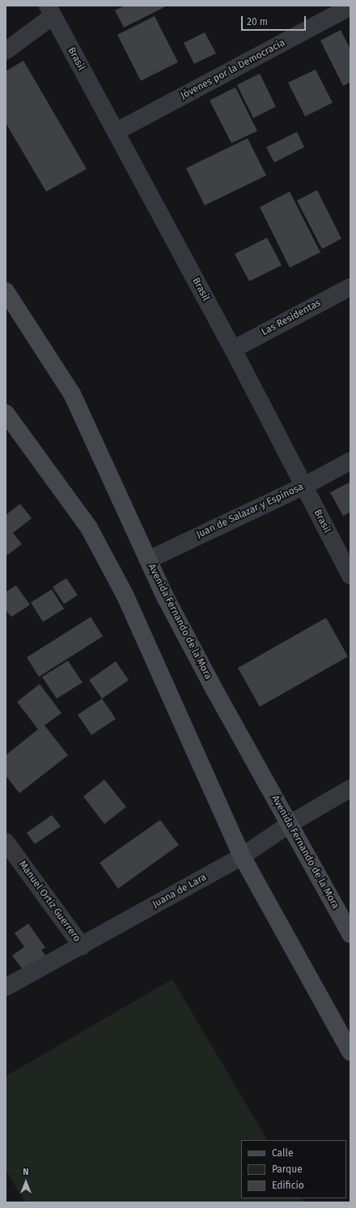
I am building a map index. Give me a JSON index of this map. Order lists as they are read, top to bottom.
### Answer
{
  "streets": {
    "main road": ["Avenida Fernando de la Mora"],
    "street": [
      "Brasil",
      "Jóvenes por la Democracia",
      "Las Residentas",
      "Juan de Salazar y Espinosa",
      "Juana de Lara",
      "Manuel Ortiz Guerrero"
    ]
  },
  "crossings": [
    ["Brasil", "Jóvenes por la Democracia"],
    ["Brasil", "Las Residentas"],
    ["Brasil", "Juan de Salazar y Espinosa"],
    ["Juan de Salazar y Espinosa", "Avenida Fernando de la Mora"],
    ["Avenida Fernando de la Mora", "Juana de Lara"],
    ["Juana de Lara", "Manuel Ortiz Guerrero"]
  ],
  "legend": ["Calle", "Parque", "Edificio"],
  "scale_bar": "20 m",
  "north": "top"
}
